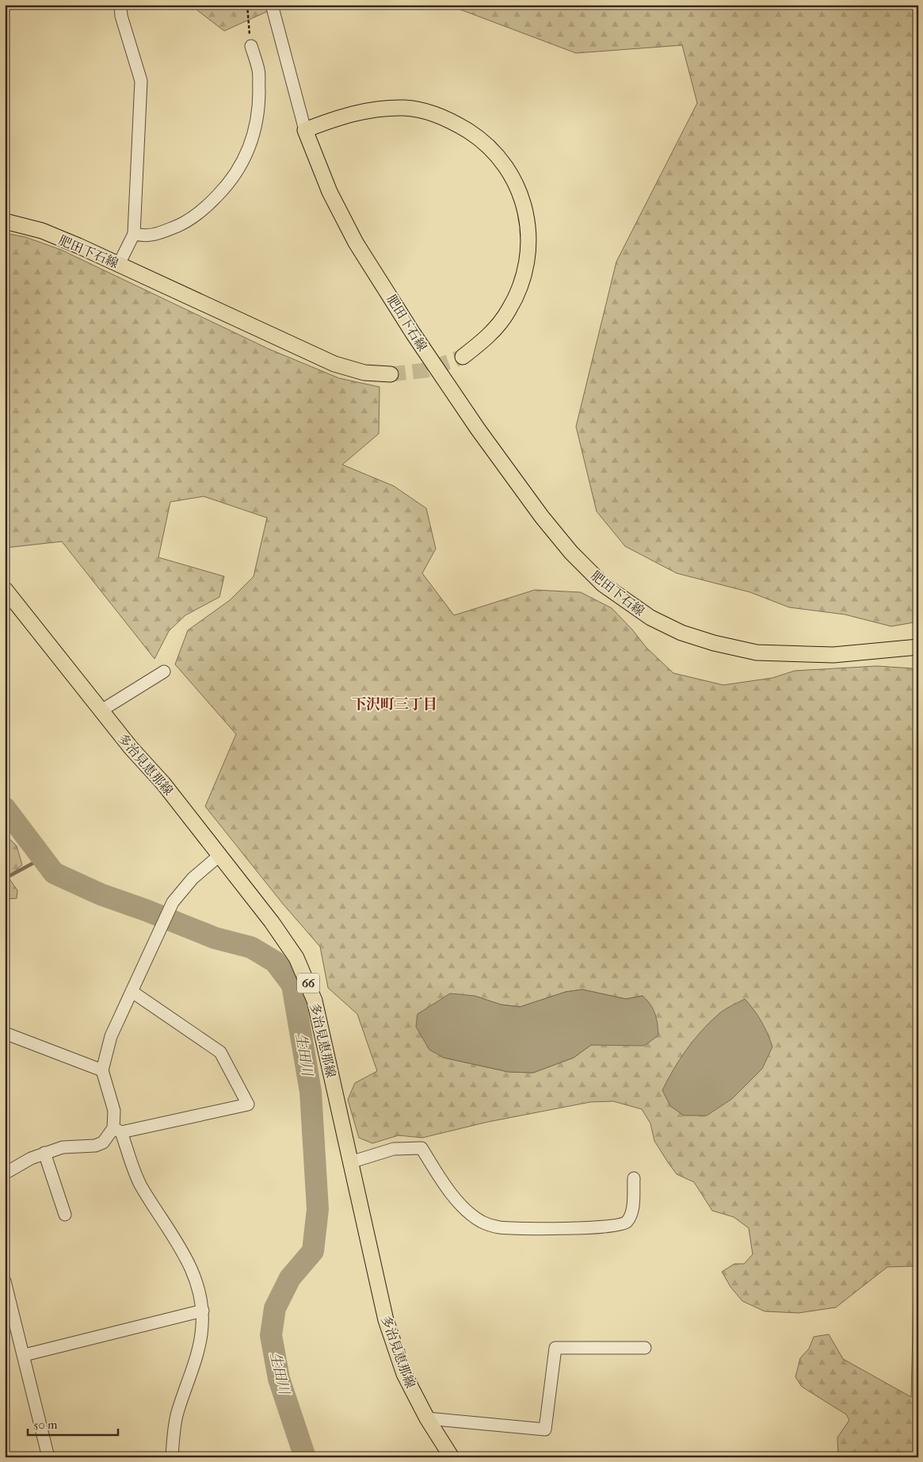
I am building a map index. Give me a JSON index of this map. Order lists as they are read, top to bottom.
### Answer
{
  "streets": {
    "main road": ["肥田下石線", "多治見恵那線", "66"]
  },
  "districts": ["下沢町三丁目"],
  "water": ["生田川"],
  "scale_bar": "50 m"
}
